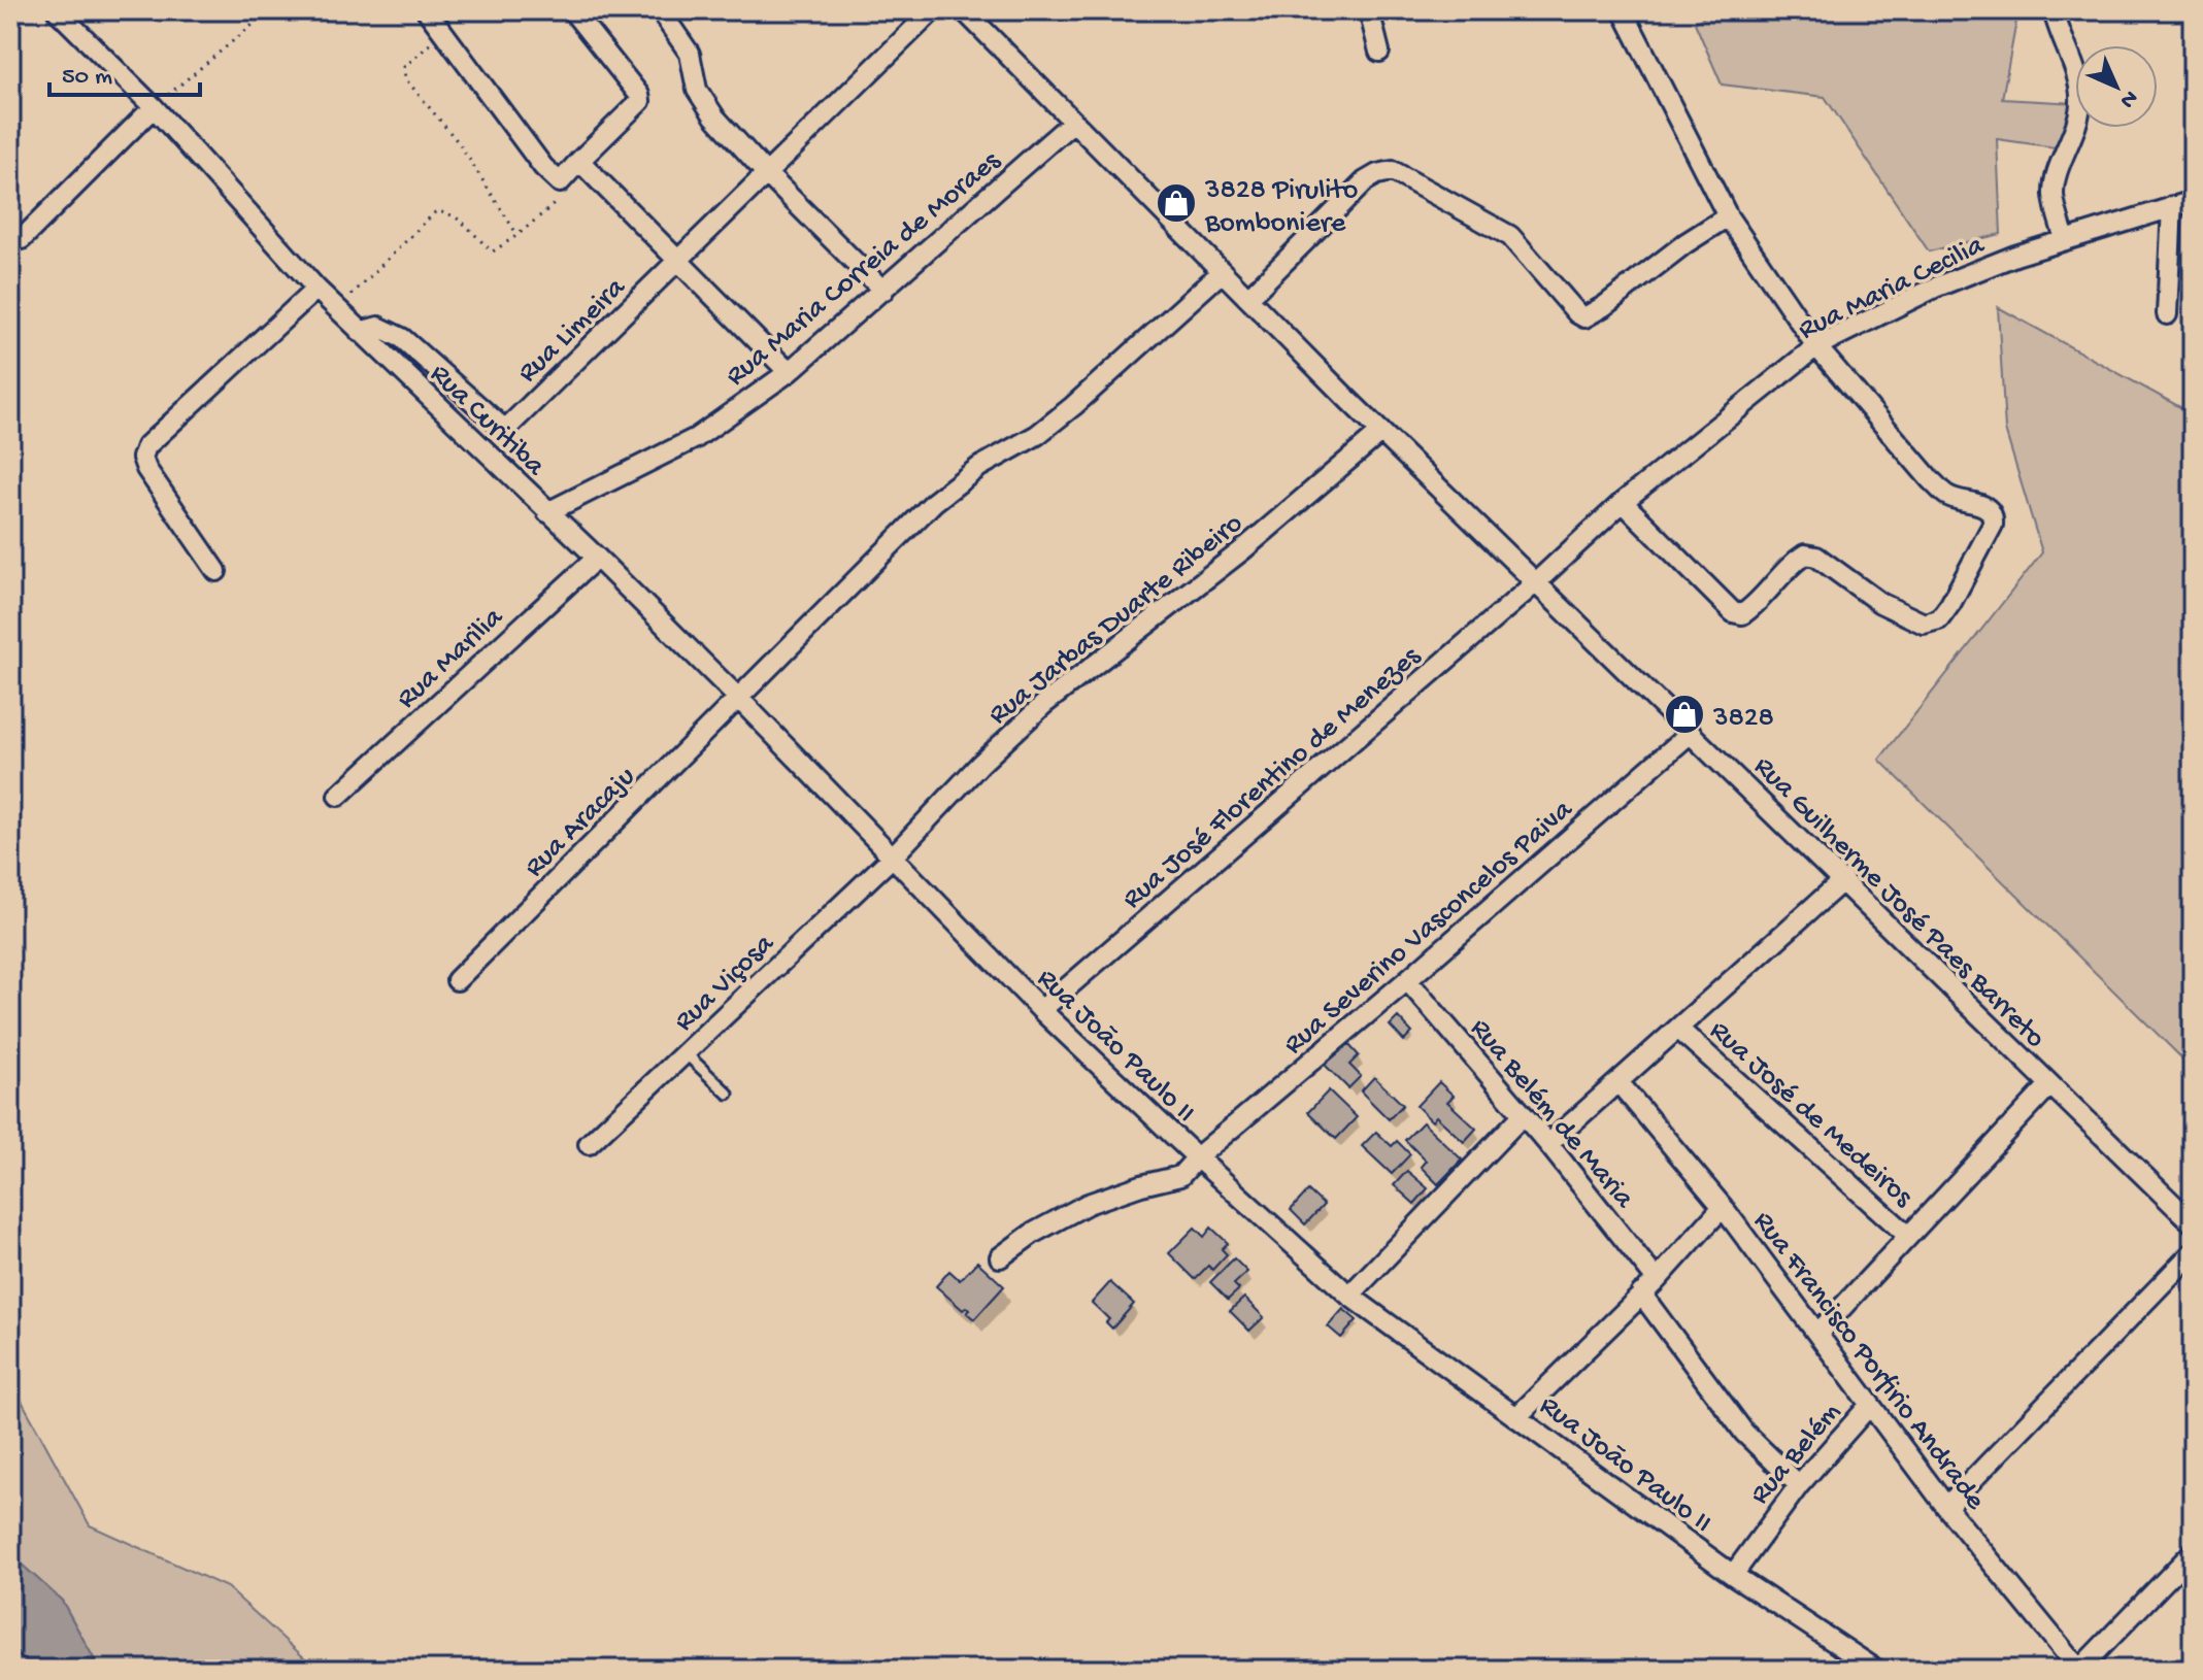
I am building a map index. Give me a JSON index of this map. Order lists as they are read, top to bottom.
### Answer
{
  "streets": {
    "street": [
      "Rua Maria Correia de Moraes",
      "Rua Maria Cecilia",
      "Rua Limeira",
      "Rua Curitiba",
      "Rua Jarbas Duarte Ribeiro",
      "Rua Marilia",
      "Rua José Florentino de Menezes",
      "Rua Aracaju",
      "Rua Guilherme José Paes Barreto",
      "Rua Severino Vasconcelos Paiva",
      "Rua Viçosa",
      "Rua João Paulo II",
      "Rua Belém de Maria",
      "Rua José de Medeiros",
      "Rua Francisco Porfirio Andrade",
      "Rua Belém"
    ]
  },
  "crossings": [
    ["Rua Maria Correia de Moraes", "Rua Curitiba"],
    ["Rua Maria Correia de Moraes", "Rua Guilherme José Paes Barreto"],
    ["Rua Maria Cecilia", "Rua José Florentino de Menezes"],
    ["Rua Maria Cecilia", "Rua Guilherme José Paes Barreto"],
    ["Rua Limeira", "Rua Curitiba"],
    ["Rua Curitiba", "Rua Jarbas Duarte Ribeiro"],
    ["Rua Curitiba", "Rua Marilia"],
    ["Rua Curitiba", "Rua Aracaju"],
    ["Rua Curitiba", "Rua Viçosa"],
    ["Rua Curitiba", "Rua João Paulo II"],
    ["Rua Jarbas Duarte Ribeiro", "Rua Guilherme José Paes Barreto"],
    ["Rua Jarbas Duarte Ribeiro", "Rua Viçosa"],
    ["Rua Jarbas Duarte Ribeiro", "Rua João Paulo II"],
    ["Rua José Florentino de Menezes", "Rua Guilherme José Paes Barreto"],
    ["Rua José Florentino de Menezes", "Rua João Paulo II"],
    ["Rua Aracaju", "Rua Guilherme José Paes Barreto"],
    ["Rua Guilherme José Paes Barreto", "Rua Severino Vasconcelos Paiva"],
    ["Rua Severino Vasconcelos Paiva", "Rua João Paulo II"],
    ["Rua Severino Vasconcelos Paiva", "Rua Belém de Maria"],
    ["Rua Viçosa", "Rua João Paulo II"],
    ["Rua João Paulo II", "Rua Belém"],
    ["Rua Francisco Porfirio Andrade", "Rua Belém"]
  ],
  "places": {
    "shop": ["3828 Pirulito Bomboniere", "3828"]
  },
  "scale_bar": "50 m",
  "north": "bottom right"
}
